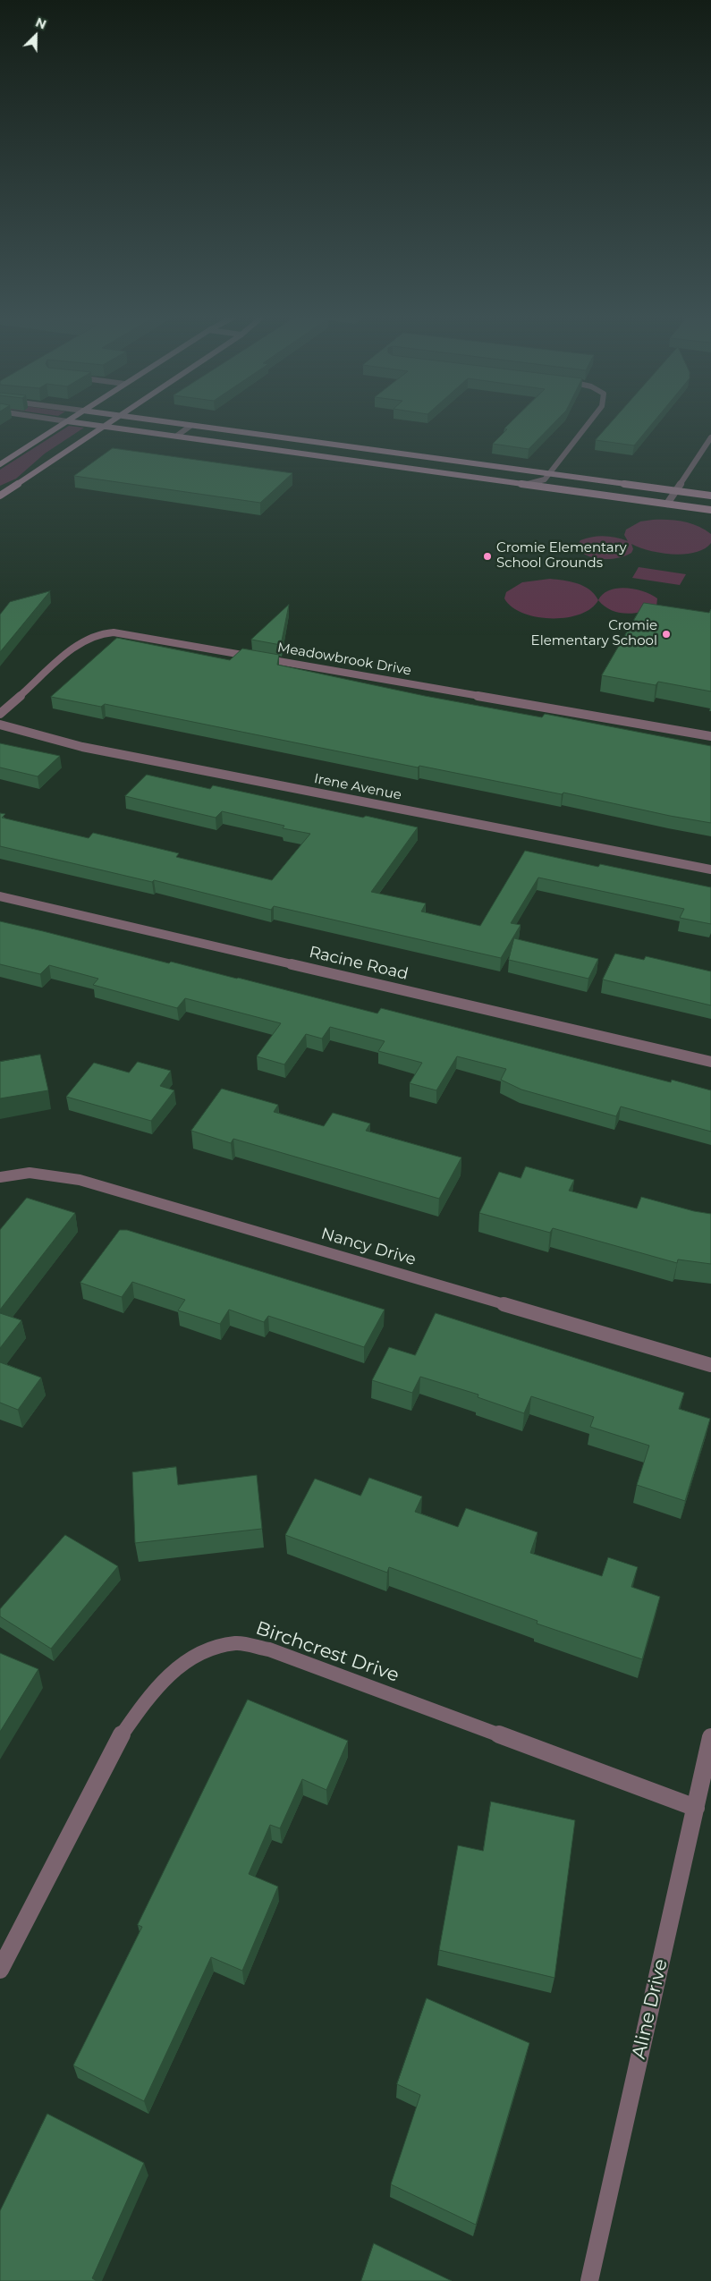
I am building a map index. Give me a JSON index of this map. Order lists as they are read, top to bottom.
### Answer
{
  "streets": {
    "street": [
      "Meadowbrook Drive",
      "Irene Avenue",
      "Racine Road",
      "Nancy Drive",
      "Birchcrest Drive",
      "Aline Drive"
    ]
  },
  "crossings": [
    ["Birchcrest Drive", "Aline Drive"]
  ],
  "places": ["Cromie Elementary School Grounds", "Cromie Elementary School"],
  "north": "top right"
}
